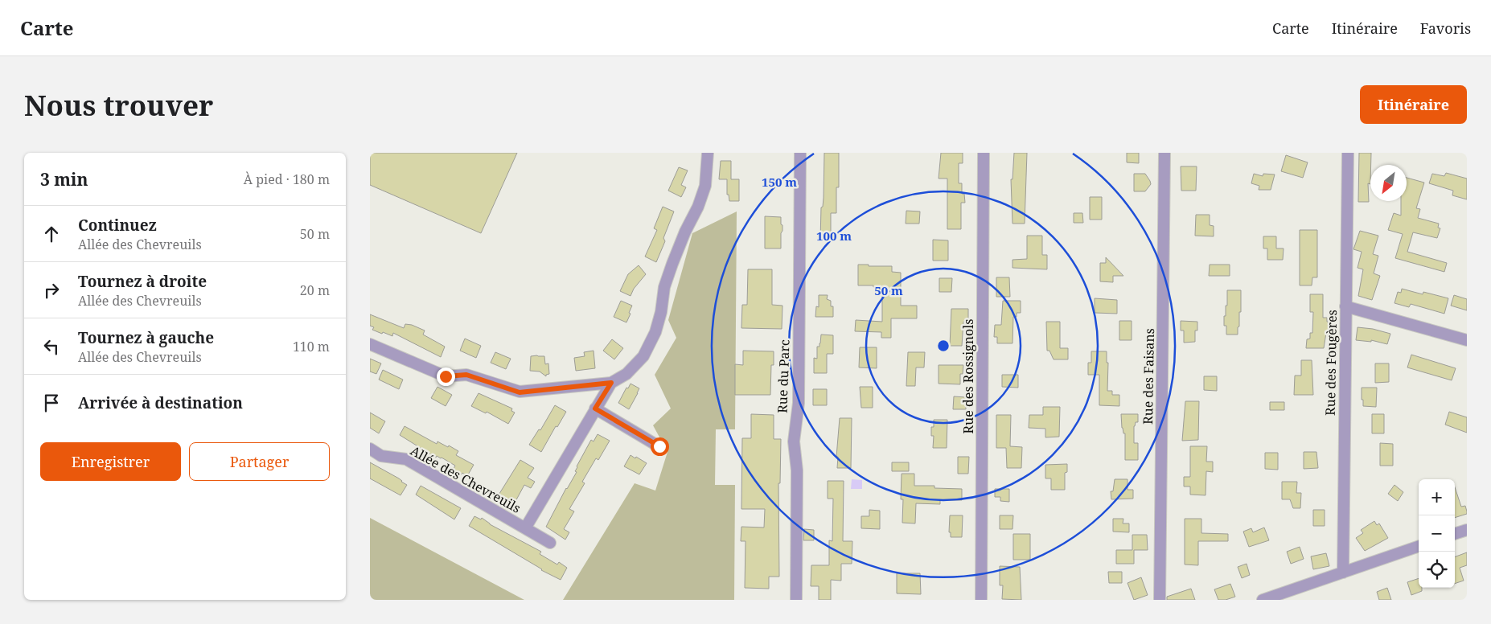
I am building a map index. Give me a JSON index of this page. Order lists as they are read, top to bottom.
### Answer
{
  "streets": {
    "street": [
      "Rue des Fougères",
      "Rue du Parc",
      "Rue des Rossignols",
      "Rue des Faisans",
      "Allée des Chevreuils"
    ]
  },
  "north": "bottom left",
  "page": {
    "header": "Carte",
    "nav": ["Carte", "Itinéraire", "Favoris"],
    "buttons": [
      "Itinéraire",
      ["Enregistrer", "Partager"]
    ],
    "title": "Nous trouver",
    "heading": ["3 min", "À pied · 180 m"],
    "list": [
      ["Continuez", "Allée des Chevreuils", "50 m"],
      ["Tournez à droite", "Allée des Chevreuils", "20 m"],
      ["Tournez à gauche", "Allée des Chevreuils", "110 m"],
      "Arrivée à destination"
    ],
    "map_buttons": ["+", "−"]
  },
  "rings": ["150 m", "100 m", "50 m"]
}
